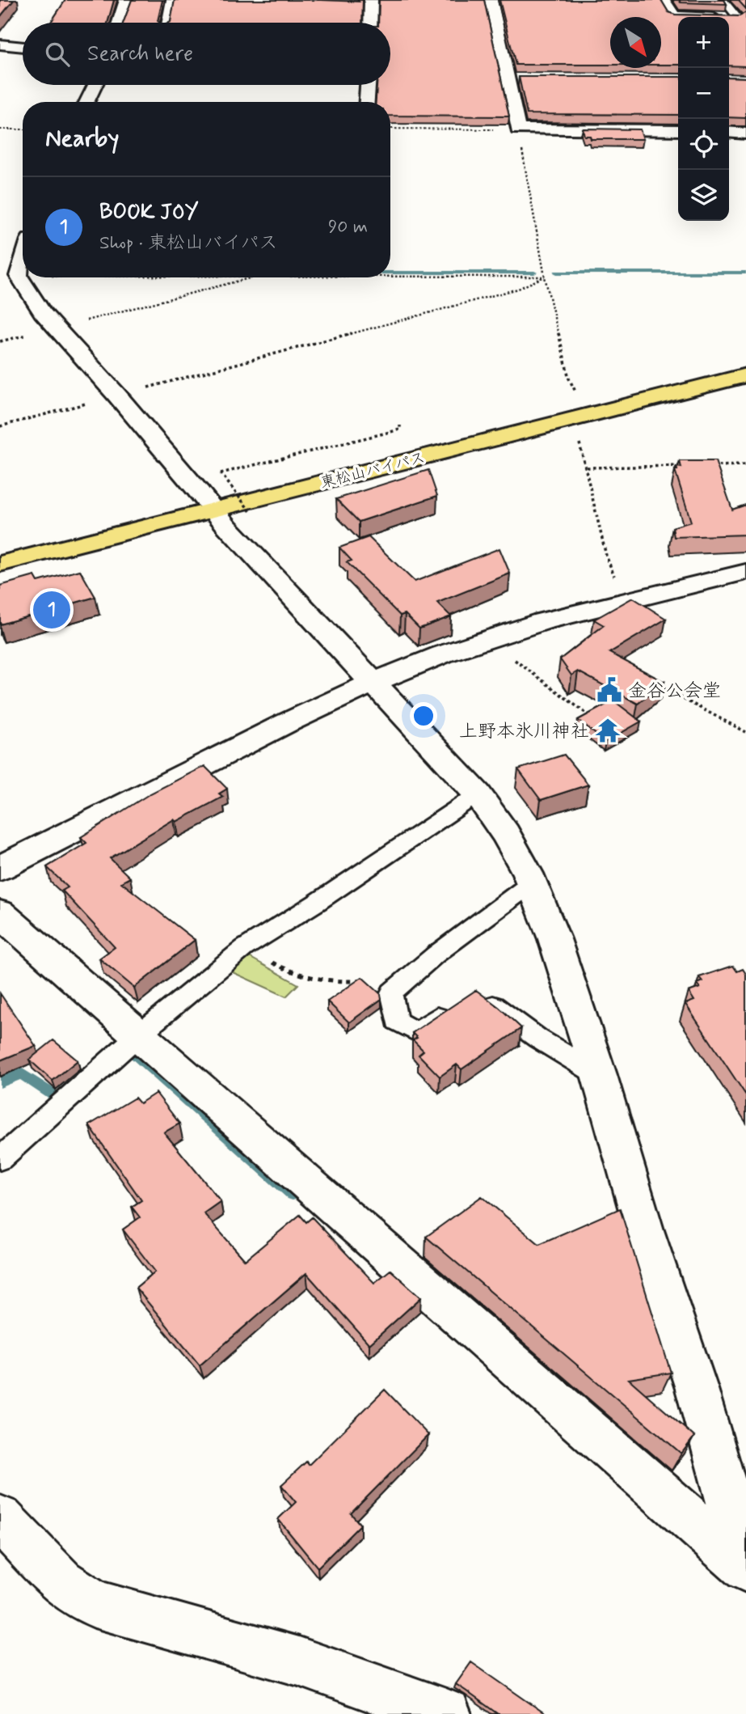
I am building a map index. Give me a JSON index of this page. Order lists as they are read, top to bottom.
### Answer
{
  "streets": {
    "highway": ["東松山バイパス"]
  },
  "places": {
    "public building": ["金谷公会堂"],
    "temple": ["上野本氷川神社"]
  },
  "north": "bottom right",
  "page": {
    "map_buttons": ["+", "−"],
    "search": "Search here",
    "heading": "Nearby",
    "list": [
      {
        "mark": "1",
        "name": "BOOK JOY",
        "note": "Shop · 東松山バイパス",
        "value": "90 m"
      }
    ],
    "pins": "1"
  }
}
